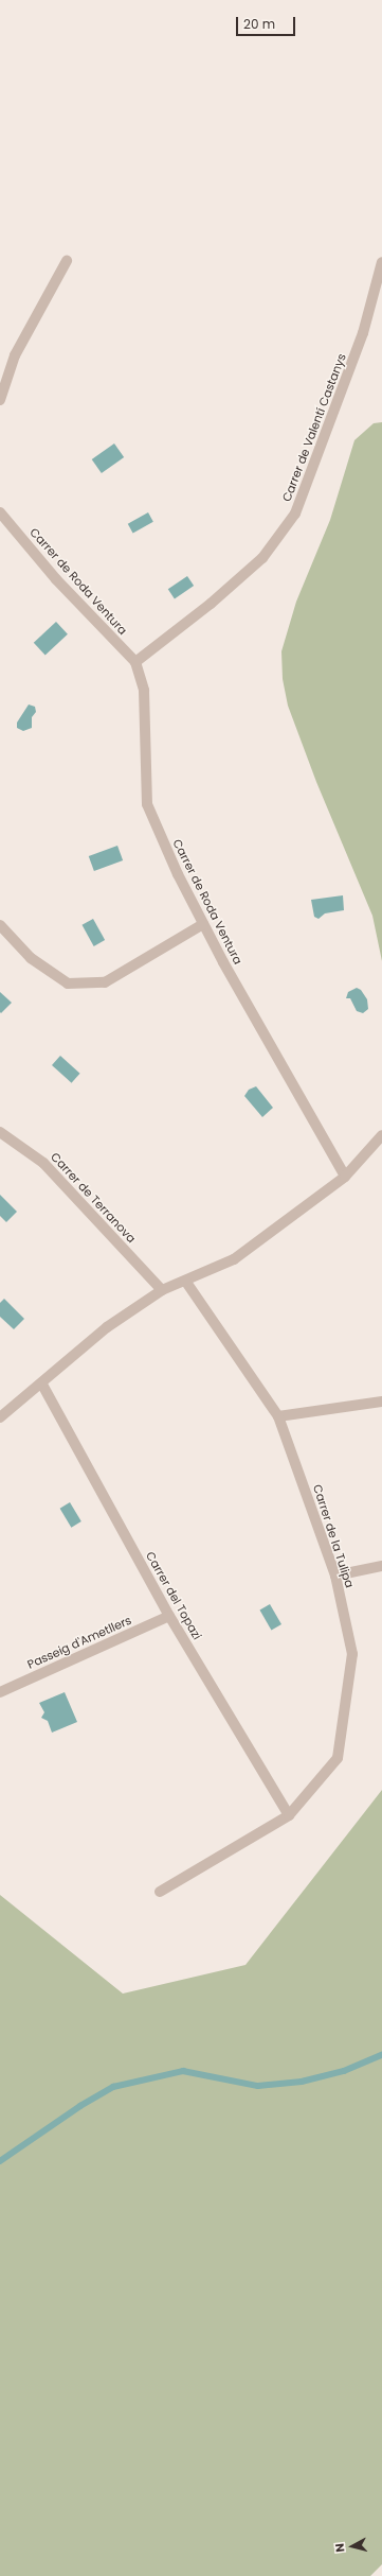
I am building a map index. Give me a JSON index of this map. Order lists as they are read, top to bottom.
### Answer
{
  "streets": {
    "street": [
      "Carrer de Valentí Castanys",
      "Carrer de Roda Ventura",
      "Carrer de Terranova",
      "Carrer de la Tulipa",
      "Carrer del Topazi",
      "Passeig d'Ametllers"
    ]
  },
  "crossings": [
    ["Carrer de Valentí Castanys", "Carrer de Roda Ventura"],
    ["Carrer de la Tulipa", "Carrer del Topazi"],
    ["Carrer del Topazi", "Passeig d'Ametllers"]
  ],
  "scale_bar": "20 m",
  "north": "left"
}
